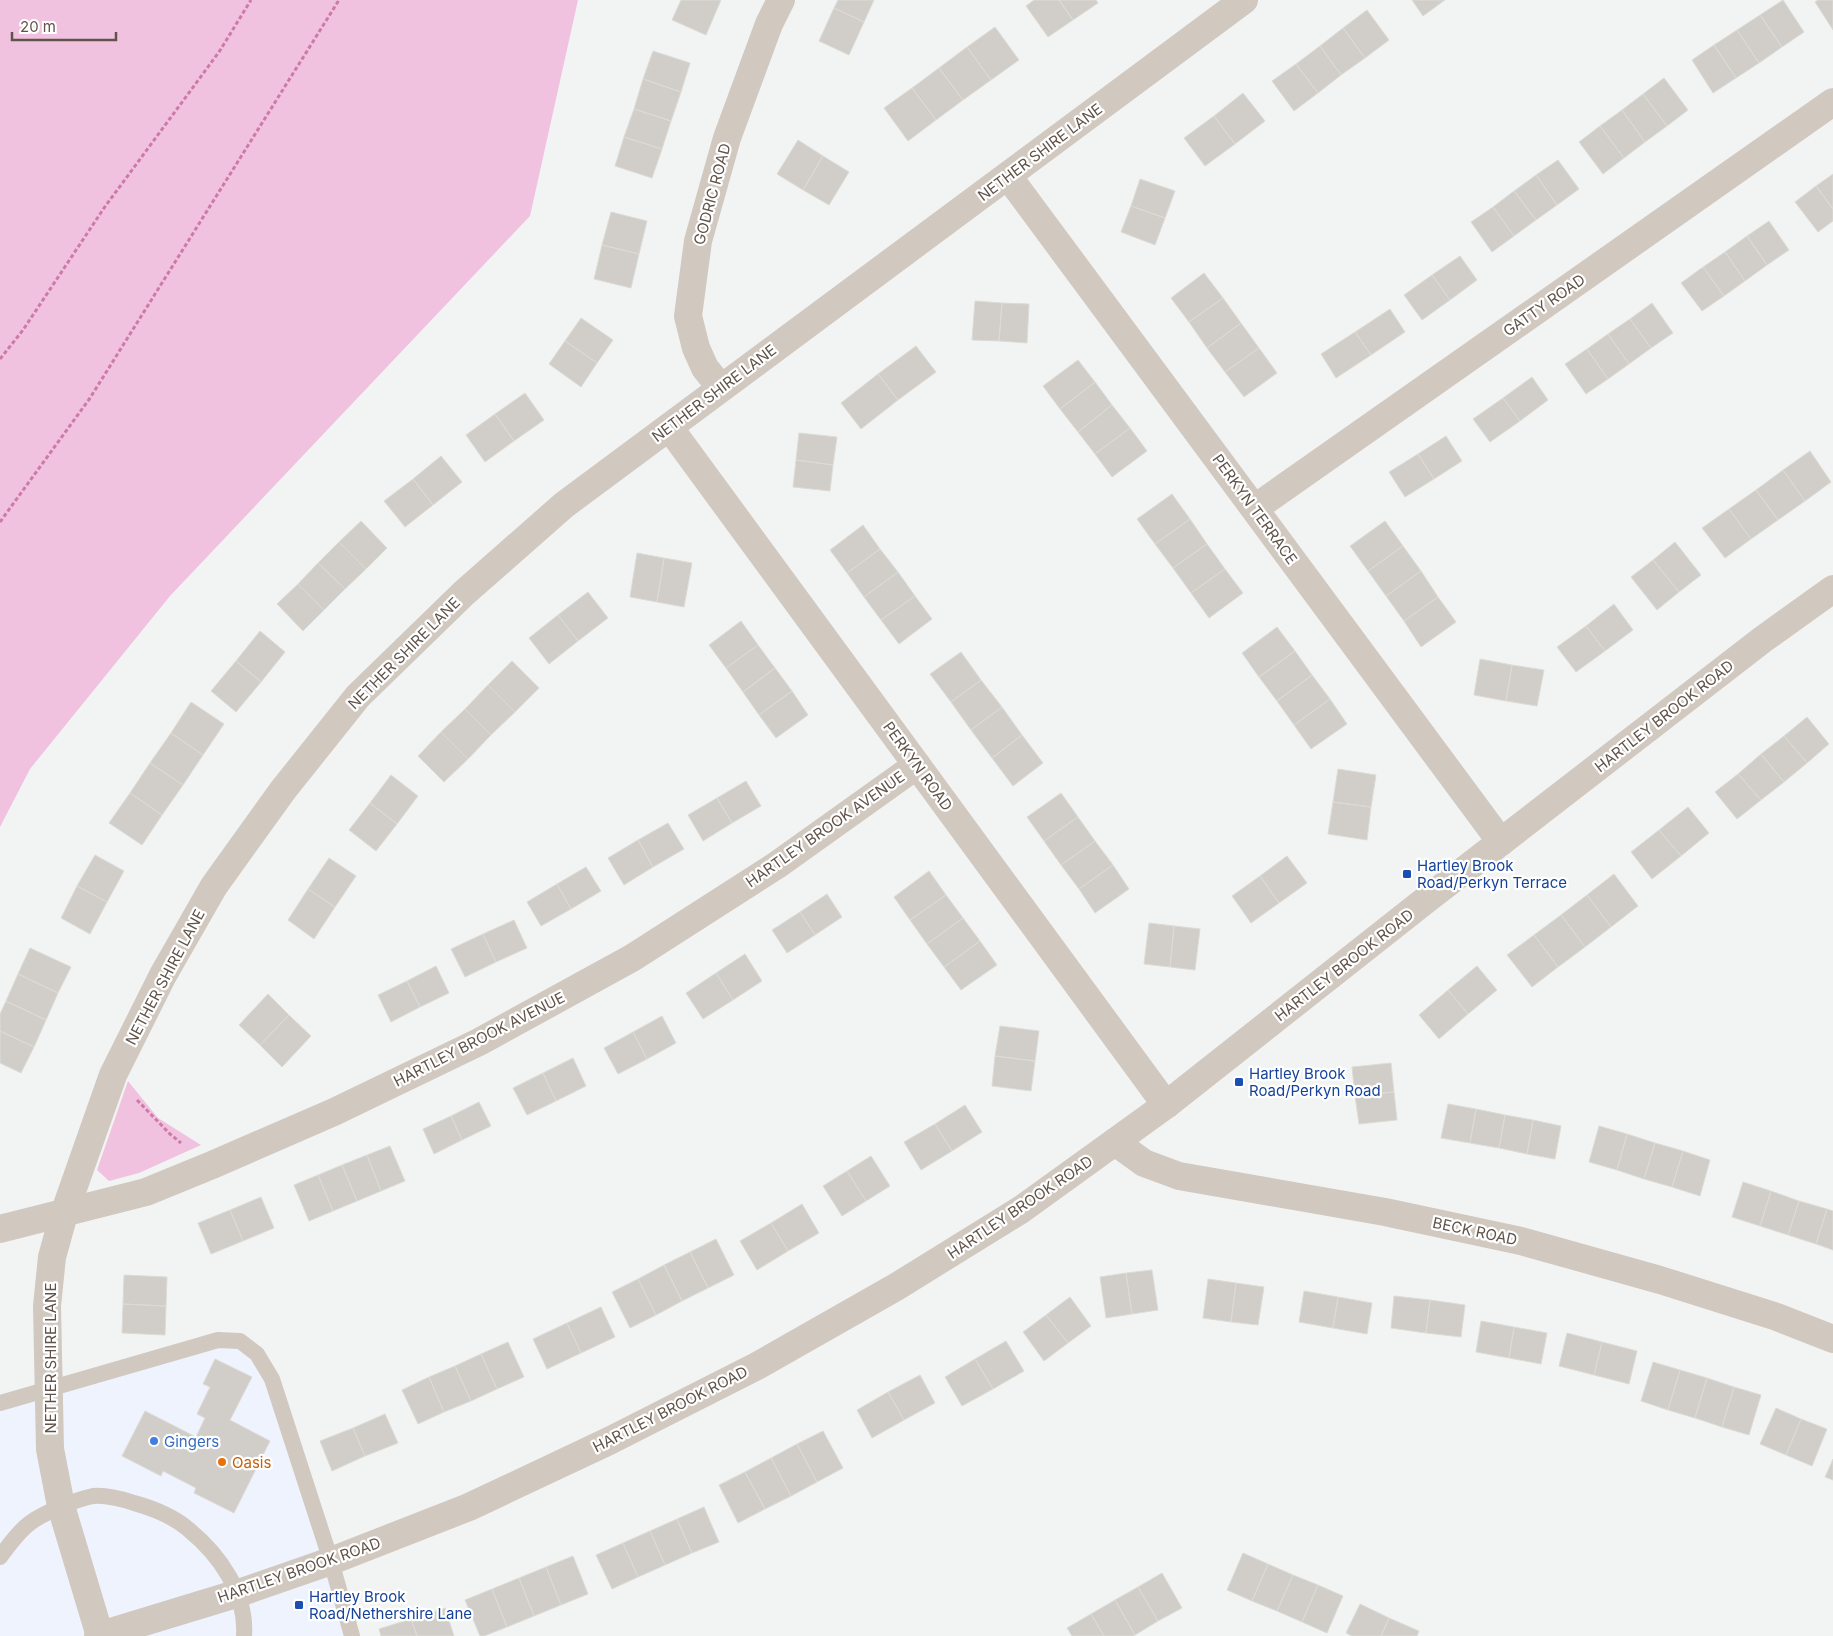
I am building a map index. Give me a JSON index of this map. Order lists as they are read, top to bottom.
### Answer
{
  "streets": {
    "street": [
      "NETHER SHIRE LANE",
      "GODRIC ROAD",
      "GATTY ROAD",
      "PERKYN TERRACE",
      "HARTLEY BROOK ROAD",
      "PERKYN ROAD",
      "HARTLEY BROOK AVENUE",
      "BECK ROAD"
    ]
  },
  "crossings": [
    ["NETHER SHIRE LANE", "GODRIC ROAD"],
    ["NETHER SHIRE LANE", "PERKYN TERRACE"],
    ["NETHER SHIRE LANE", "HARTLEY BROOK ROAD"],
    ["NETHER SHIRE LANE", "PERKYN ROAD"],
    ["NETHER SHIRE LANE", "HARTLEY BROOK AVENUE"],
    ["GATTY ROAD", "PERKYN TERRACE"],
    ["PERKYN TERRACE", "HARTLEY BROOK ROAD"],
    ["HARTLEY BROOK ROAD", "PERKYN ROAD"],
    ["HARTLEY BROOK ROAD", "BECK ROAD"],
    ["PERKYN ROAD", "HARTLEY BROOK AVENUE"]
  ],
  "places": {
    "transit": ["Hartley Brook Road/Perkyn Terrace", "Hartley Brook Road/Perkyn Road", "Hartley Brook Road/Nethershire Lane"],
    "other": ["Gingers", "Oasis"]
  },
  "scale_bar": "20 m"
}
